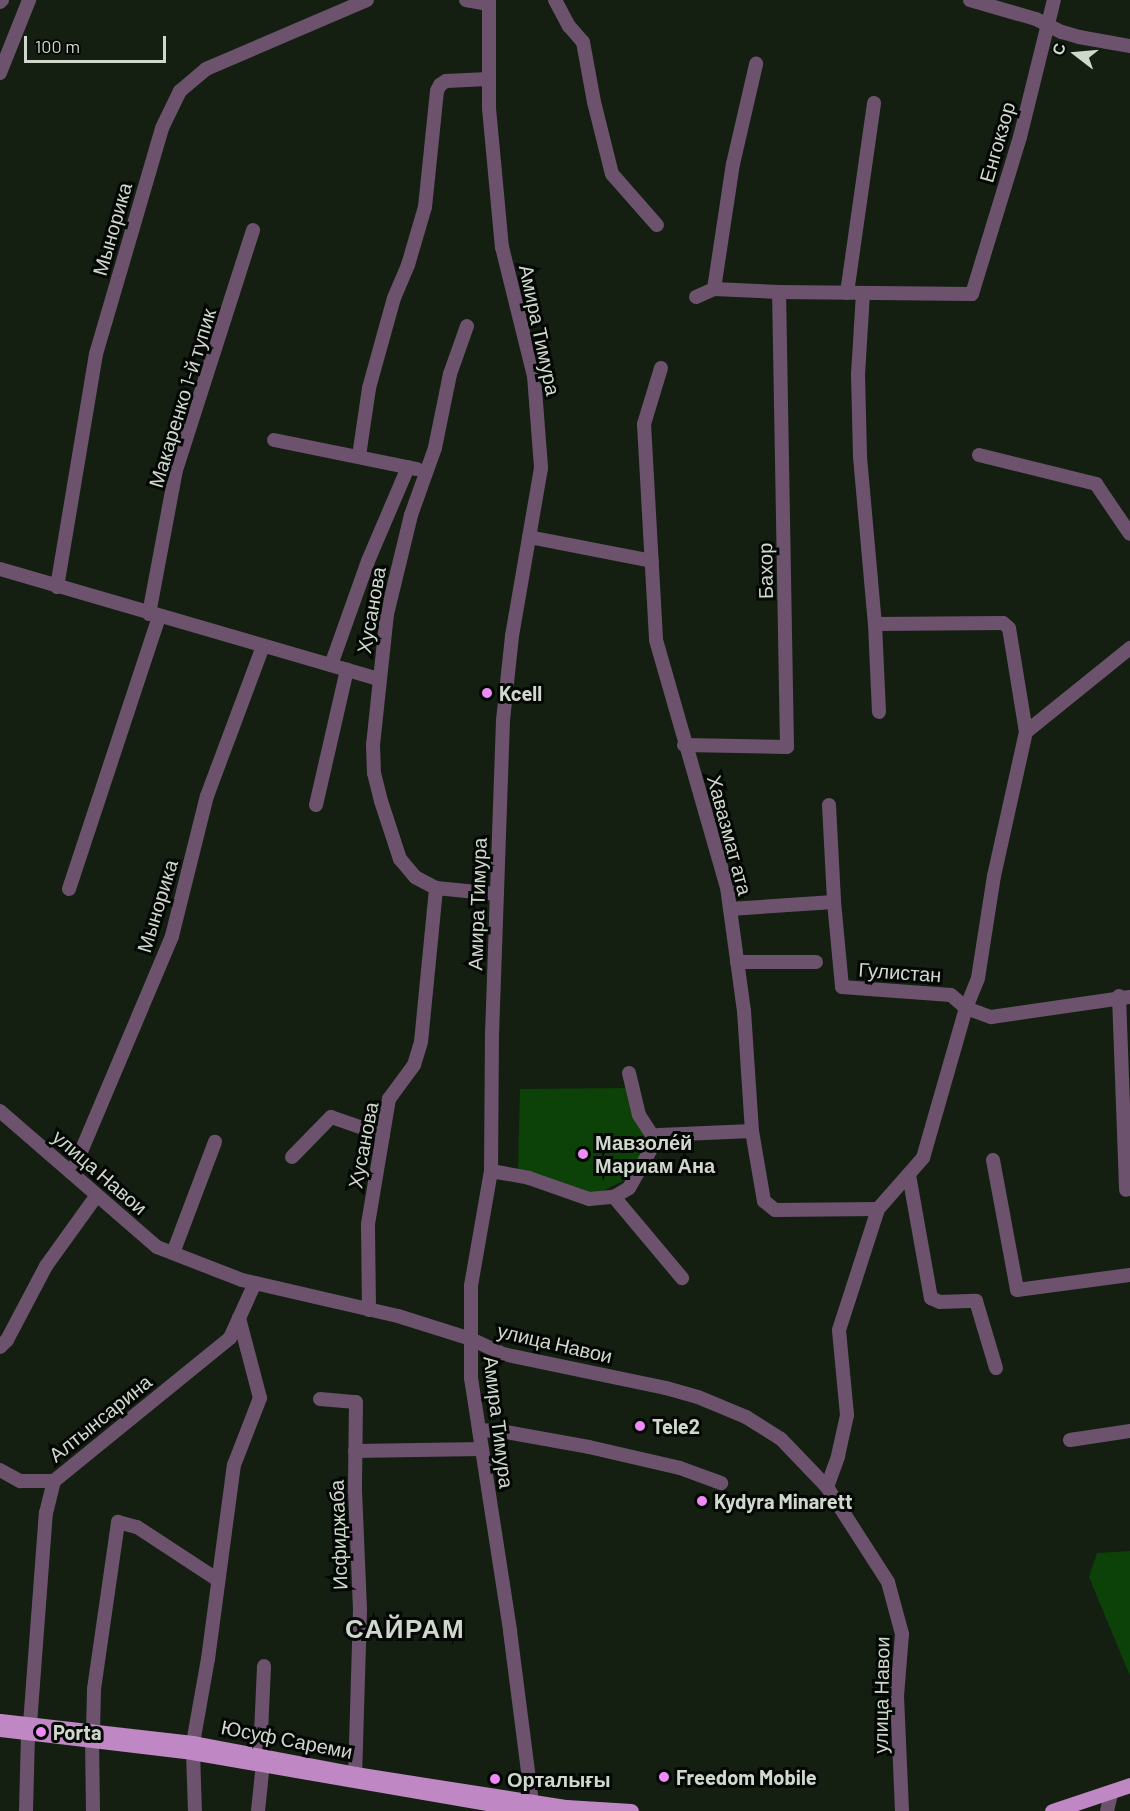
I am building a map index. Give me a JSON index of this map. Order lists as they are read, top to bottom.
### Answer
{
  "streets": {
    "main road": ["Юсуф Сареми"],
    "street": [
      "Енгокзор",
      "Мынорика",
      "Амира Тимура",
      "Макаренко 1-й тупик",
      "Бахор",
      "Хусанова",
      "Хавазмат ата",
      "Гулистан",
      "улица Навои",
      "Алтынсарина",
      "Исфиджаба"
    ]
  },
  "crossings": [
    ["Мынорика", "улица Навои"],
    ["Амира Тимура", "Хусанова"],
    ["Амира Тимура", "улица Навои"],
    ["Амира Тимура", "Юсуф Сареми"],
    ["Бахор", "Хавазмат ата"],
    ["Хусанова", "улица Навои"],
    ["улица Навои", "Алтынсарина"],
    ["Алтынсарина", "Юсуф Сареми"],
    ["Исфиджаба", "Юсуф Сареми"]
  ],
  "districts": ["САЙРАМ"],
  "places": [
    "Kcell",
    "Мавзоле́й Мариам Ана",
    "Tele2",
    "Kydyra Minarett",
    "Porta",
    "Freedom Mobile",
    "Орталығы"
  ],
  "scale_bar": "100 m",
  "north": "left"
}
